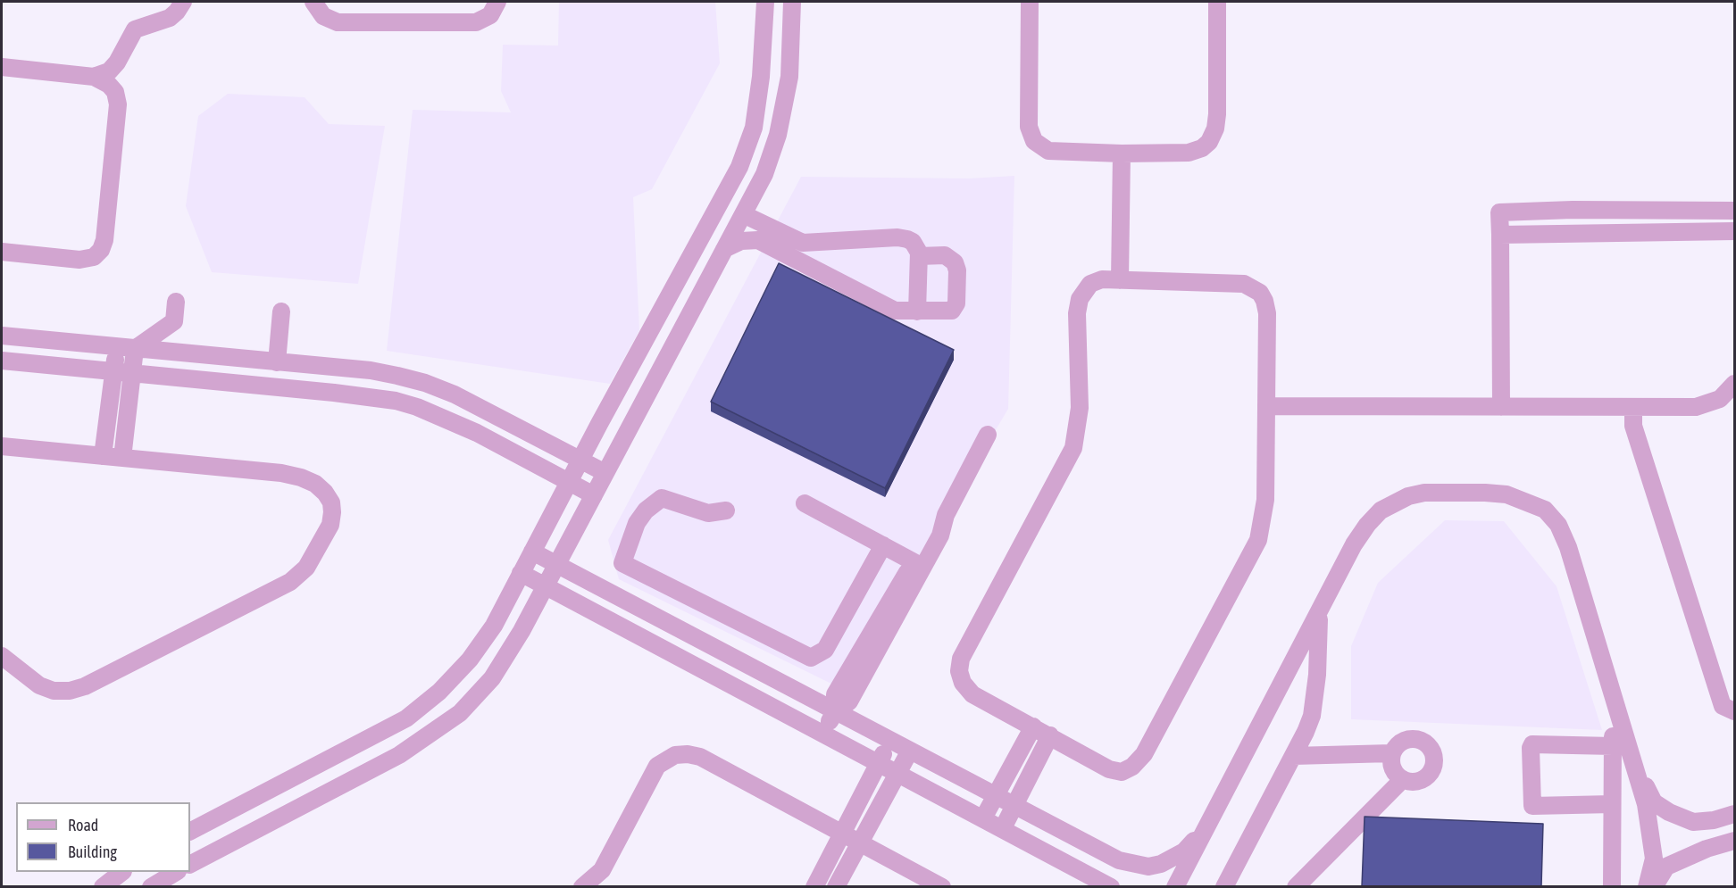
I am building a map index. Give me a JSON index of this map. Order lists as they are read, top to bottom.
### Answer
{
  "legend": ["Road", "Building"]
}
